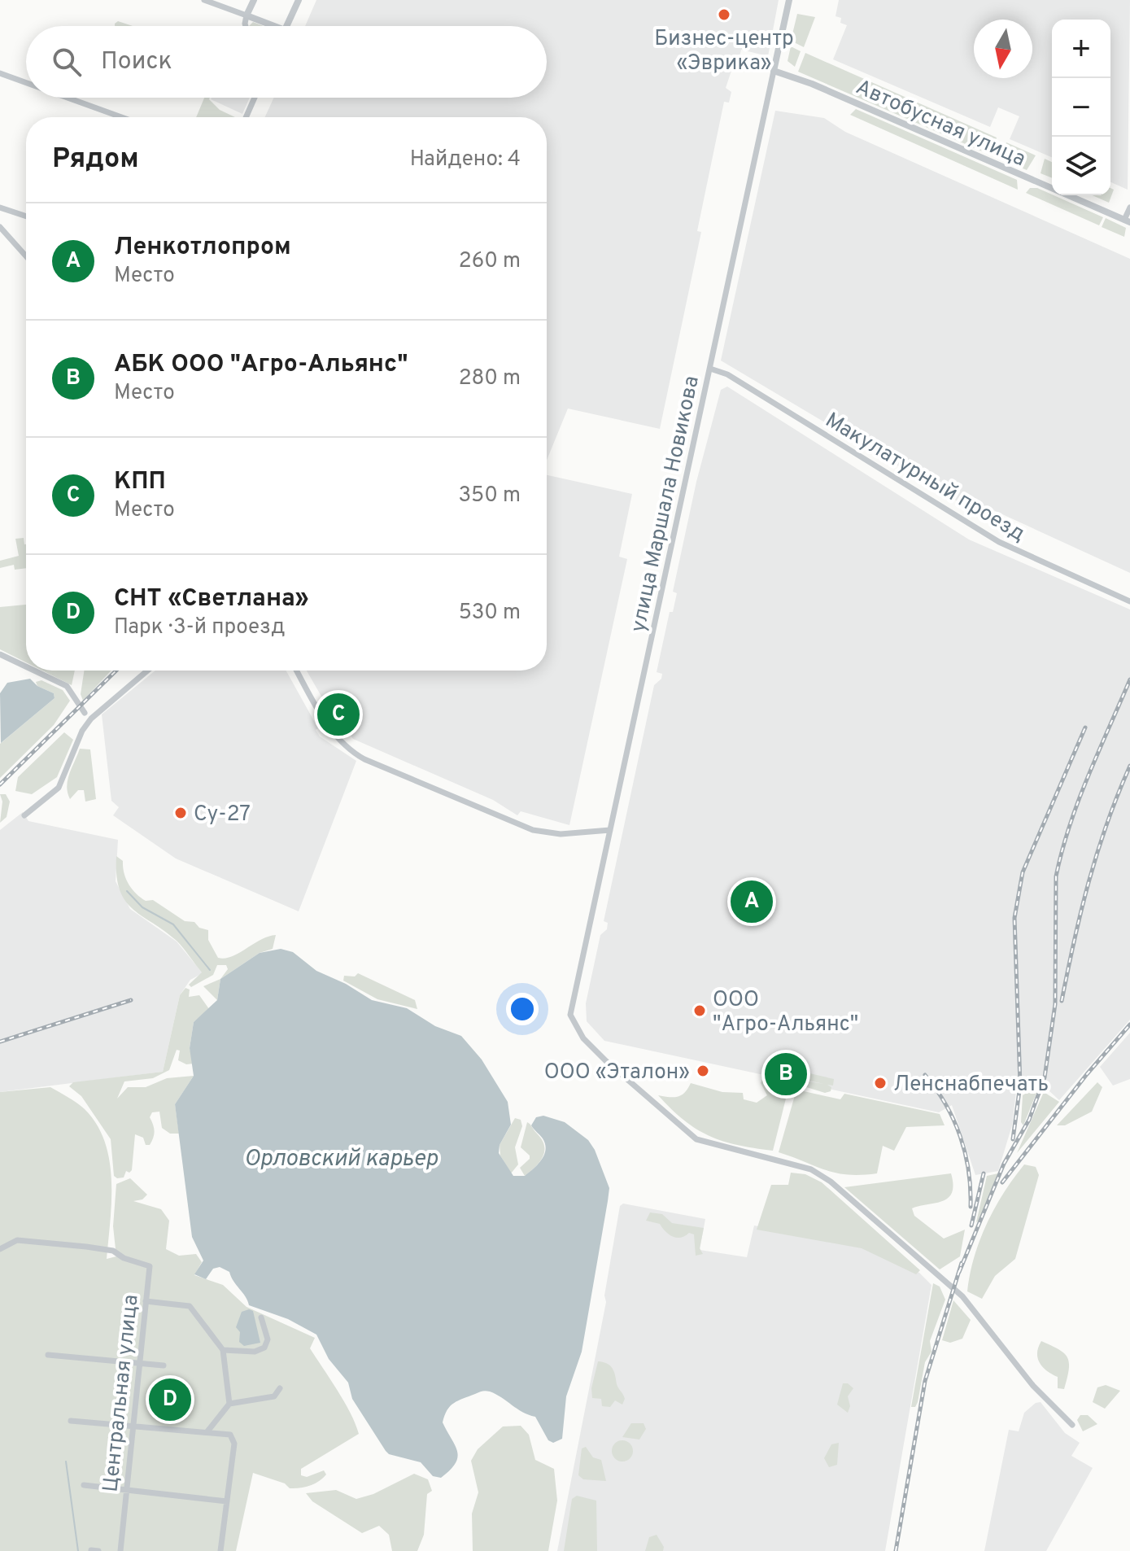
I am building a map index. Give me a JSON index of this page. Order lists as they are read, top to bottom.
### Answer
{
  "streets": {
    "street": [
      "Автобусная улица",
      "Макулатурный проезд",
      "улица Маршала Новикова",
      "Центральная улица"
    ]
  },
  "crossings": [
    ["Автобусная улица", "улица Маршала Новикова"],
    ["Макулатурный проезд", "улица Маршала Новикова"]
  ],
  "water": ["Орловский карьер"],
  "places": [
    "Бизнес-центр «Эврика»",
    "Су-27",
    "ООО \"Агро-Альянс\"",
    "ООО «Эталон»",
    "Ленснабпечать"
  ],
  "north": "bottom",
  "page": {
    "map_buttons": ["+", "−"],
    "search": "Поиск",
    "heading": ["Рядом", "Найдено: 4"],
    "list": [
      {
        "mark": "A",
        "name": "Ленкотлопром",
        "note": "Место",
        "value": "260 m"
      },
      {
        "mark": "B",
        "name": "АБК ООО \"Агро-Альянс\"",
        "note": "Место",
        "value": "280 m"
      },
      {
        "mark": "C",
        "name": "КПП",
        "note": "Место",
        "value": "350 m"
      },
      {
        "mark": "D",
        "name": "СНТ «Светлана»",
        "note": "Парк · 3-й проезд",
        "value": "530 m"
      }
    ],
    "pins": [
      "C",
      "A",
      "B",
      "D"
    ]
  }
}
